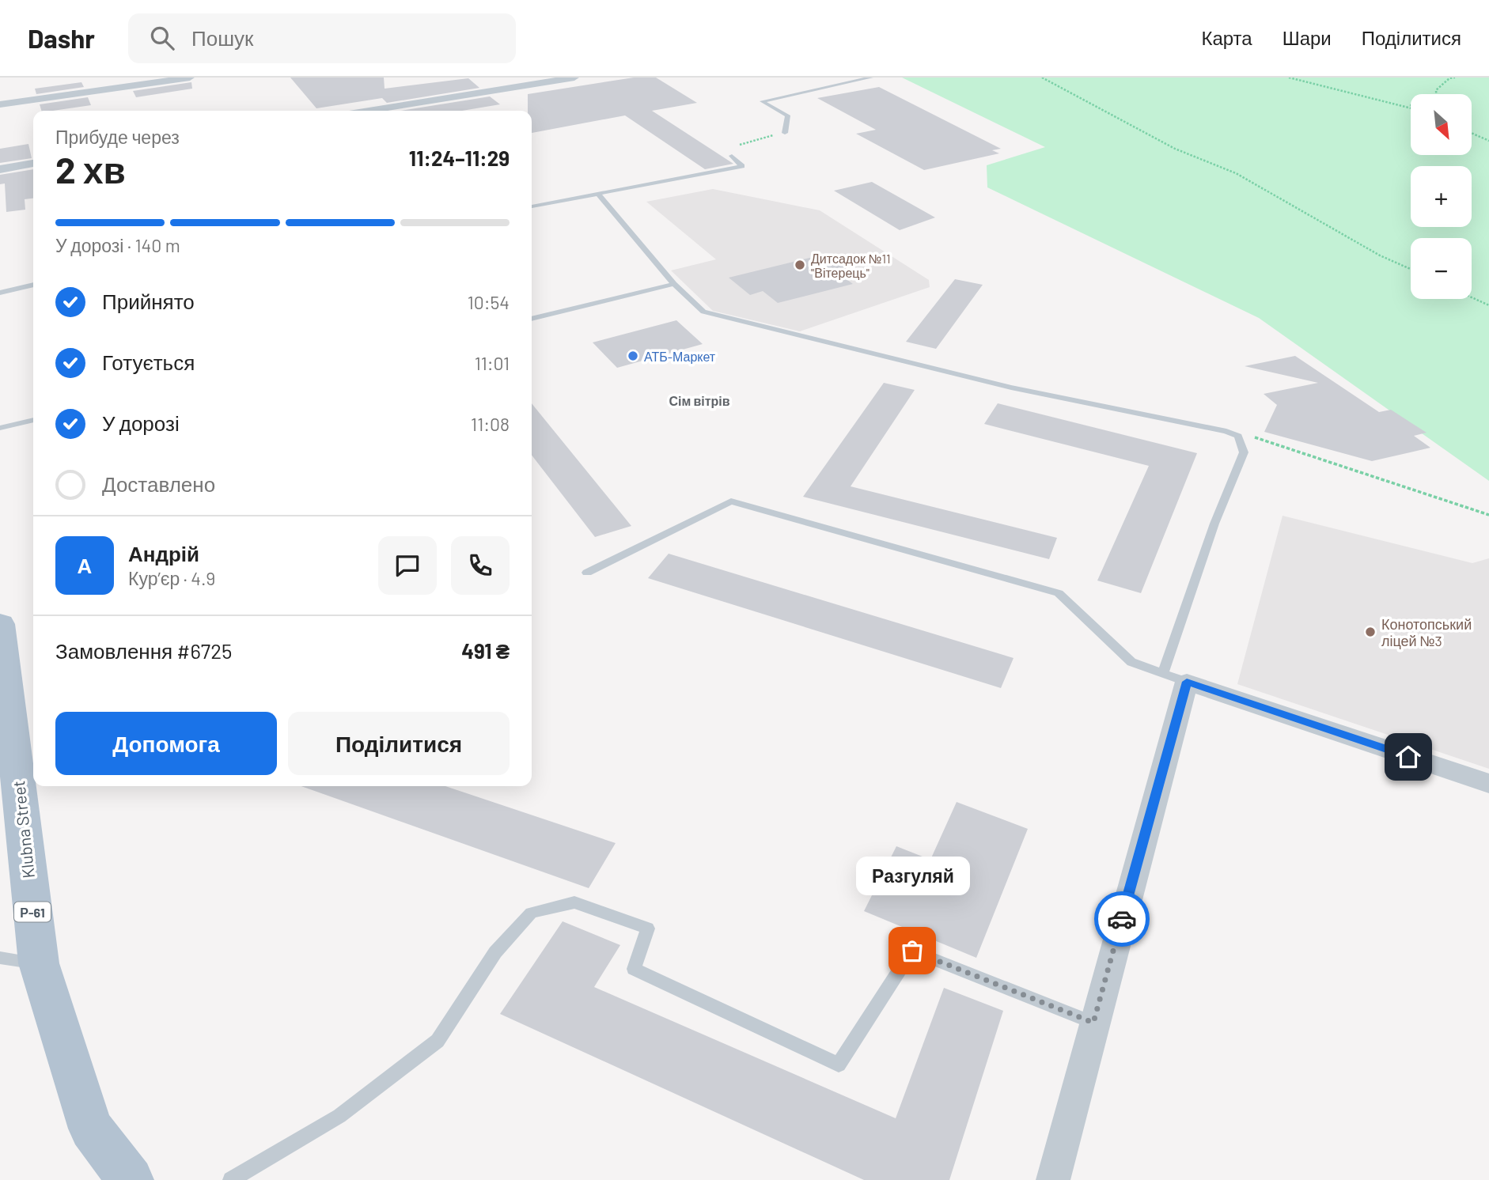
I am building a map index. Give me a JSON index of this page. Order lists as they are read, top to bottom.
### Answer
{
  "streets": {
    "main road": ["Klubna Street", "Р-61"]
  },
  "districts": ["Сім вітрів"],
  "places": [
    "Дитсадок №11 \"Вітерець\"",
    "АТБ-Маркет",
    "Конотопський ліцей №3",
    "Разгуляй"
  ],
  "north": "bottom right",
  "page": {
    "header": "Dashr",
    "search": "Пошук",
    "nav": ["Карта", "Шари", "Поділитися"],
    "map_buttons": ["+", "−"],
    "heading": ["2 хв", "Прибуде через", "11:24–11:29"],
    "panel": [
      "Андрій",
      "Кур’єр · 4.9",
      "Замовлення #6725",
      "491 ₴"
    ],
    "bar": "У дорозі · 140 m",
    "list": [
      ["Прийнято", "10:54"],
      ["Готується", "11:01"],
      ["У дорозі", "11:08"],
      "Доставлено"
    ],
    "round": "А",
    "buttons": ["Допомога", "Поділитися"],
    "bubble": "Разгуляй"
  }
}
